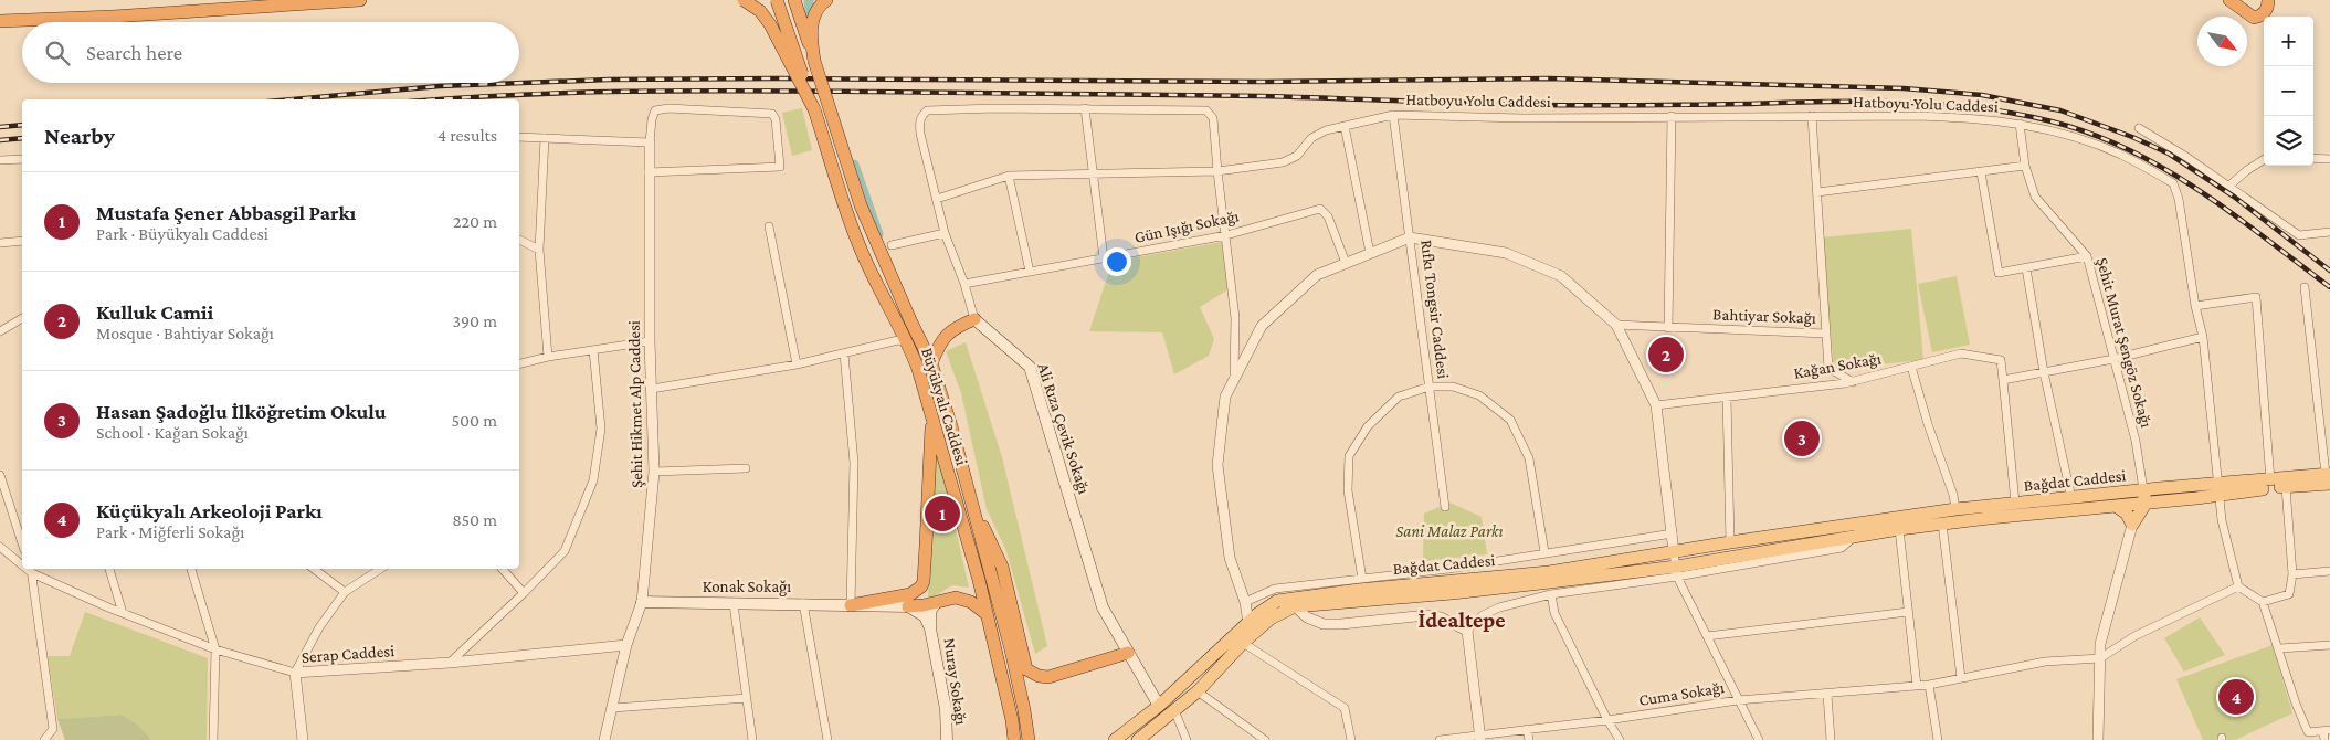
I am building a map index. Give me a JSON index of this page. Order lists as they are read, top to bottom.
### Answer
{
  "streets": {
    "highway": ["Büyükyalı Caddesi"],
    "main road": [
      "Ali Rıza Çevik Sokağı",
      "Bağdat Caddesi",
      "Konak Sokağı",
      "Nuray Sokağı"
    ],
    "street": [
      "Hatboyu Yolu Caddesi",
      "Gün Işığı Sokağı",
      "Rıfkı Tongsir Caddesi",
      "Bahtiyar Sokağı",
      "Şehit Murat Şengöz Sokağı",
      "Kağan Sokağı",
      "Şehit Hikmet Alp Caddesi",
      "Serap Caddesi",
      "Cuma Sokağı"
    ]
  },
  "crossings": [
    ["Hatboyu Yolu Caddesi", "Rıfkı Tongsir Caddesi"],
    ["Hatboyu Yolu Caddesi", "Bahtiyar Sokağı"],
    ["Hatboyu Yolu Caddesi", "Şehit Murat Şengöz Sokağı"],
    ["Hatboyu Yolu Caddesi", "Bağdat Caddesi"],
    ["Şehit Murat Şengöz Sokağı", "Bağdat Caddesi"],
    ["Şehit Hikmet Alp Caddesi", "Konak Sokağı"],
    ["Şehit Hikmet Alp Caddesi", "Serap Caddesi"],
    ["Ali Rıza Çevik Sokağı", "Bağdat Caddesi"]
  ],
  "districts": ["İdealtepe"],
  "parks": ["Sani Malaz Parkı"],
  "north": "bottom right",
  "page": {
    "map_buttons": ["+", "−"],
    "search": "Search here",
    "heading": ["Nearby", "4 results"],
    "list": [
      {
        "mark": "1",
        "name": "Mustafa Şener Abbasgil Parkı",
        "note": "Park · Büyükyalı Caddesi",
        "value": "220 m"
      },
      {
        "mark": "2",
        "name": "Kulluk Camii",
        "note": "Mosque · Bahtiyar Sokağı",
        "value": "390 m"
      },
      {
        "mark": "3",
        "name": "Hasan Şadoğlu İlköğretim Okulu",
        "note": "School · Kağan Sokağı",
        "value": "500 m"
      },
      {
        "mark": "4",
        "name": "Küçükyalı Arkeoloji Parkı",
        "note": "Park · Miğferli Sokağı",
        "value": "850 m"
      }
    ],
    "pins": [
      "2",
      "3",
      "1",
      "4"
    ]
  }
}
